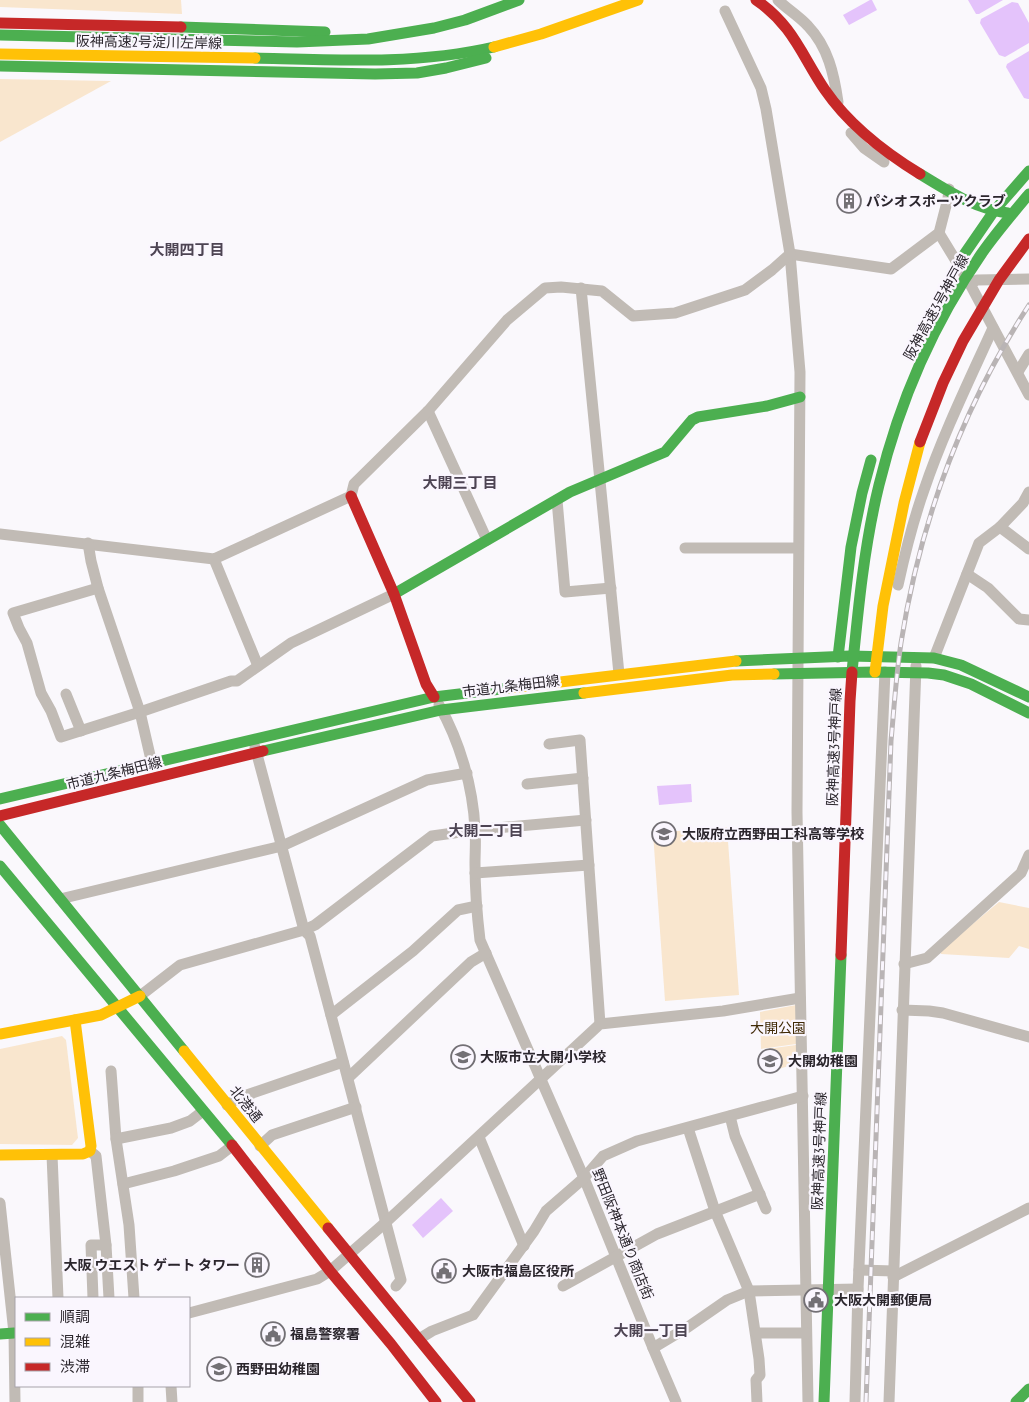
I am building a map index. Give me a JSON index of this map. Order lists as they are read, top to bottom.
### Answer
{
  "streets": {
    "main road": [
      "阪神高速2号淀川左岸線",
      "阪神高速3号神戸線",
      "市道九条梅田線",
      "北港通"
    ],
    "street": ["野田阪神本通り商店街"]
  },
  "crossings": [
    ["市道九条梅田線", "野田阪神本通り商店街"]
  ],
  "districts": [
    "大開四丁目",
    "大開三丁目",
    "大開二丁目",
    "大開一丁目"
  ],
  "parks": ["大開公園"],
  "places": {
    "building": ["パシオスポーツクラブ", "大阪 ウエスト ゲート タワー"],
    "school or university": [
      "大阪府立西野田工科高等学校",
      "大阪市立大開小学校",
      "大開幼稚園",
      "西野田幼稚園"
    ],
    "public building": ["大阪市福島区役所", "大阪大開郵便局", "福島警察署"]
  },
  "legend": ["順調", "混雑", "渋滞"]
}
